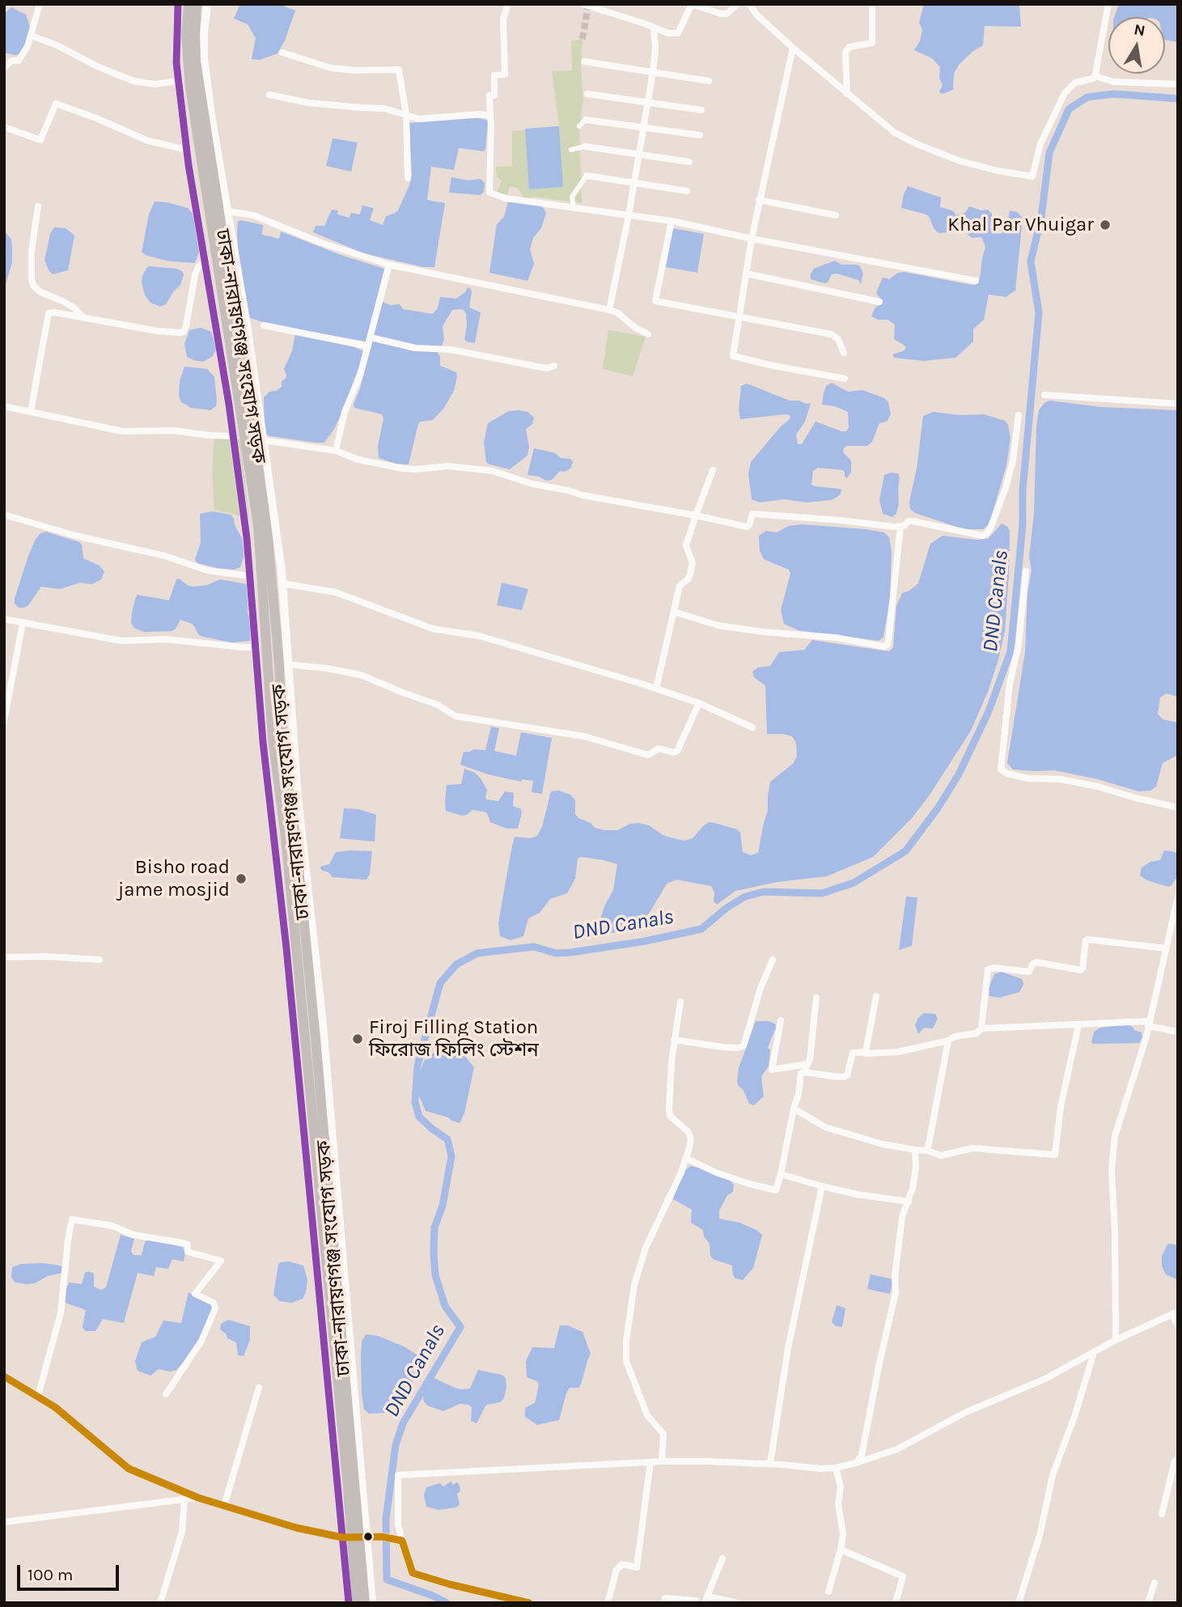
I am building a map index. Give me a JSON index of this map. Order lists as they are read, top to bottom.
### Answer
{
  "streets": {
    "main road": ["ঢাকা-নারায়ণগঞ্জ সংযোগ সড়ক"]
  },
  "water": ["DND Canals"],
  "places": ["Khal Par Vhuigar", "Bisho road jame mosjid", "Firoj Filling Station ফিরোজ ফিলিং স্টেশন"],
  "scale_bar": "100 m",
  "north": "top"
}
